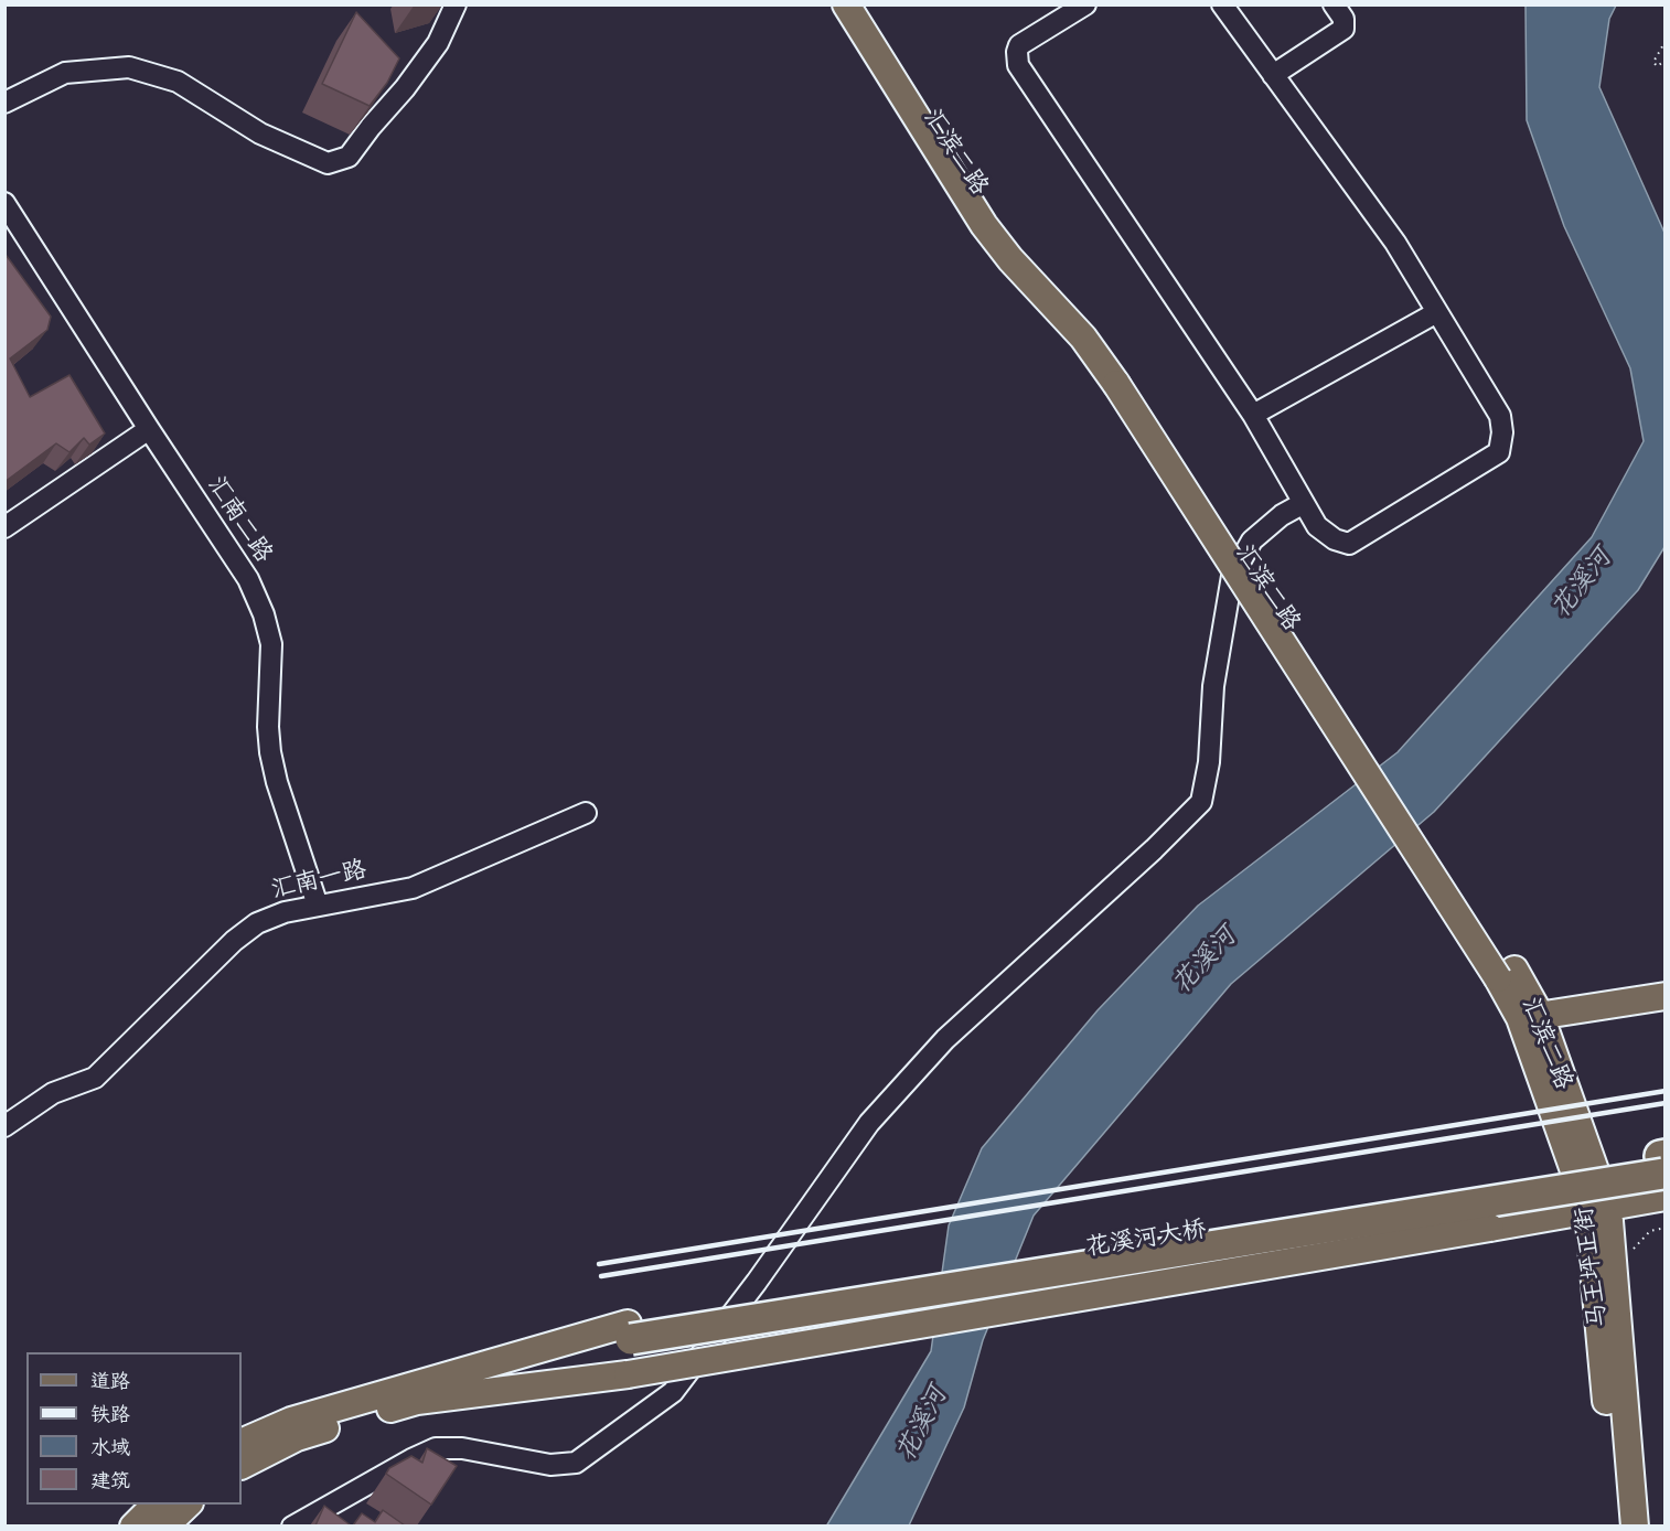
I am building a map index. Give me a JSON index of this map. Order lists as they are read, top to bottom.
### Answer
{
  "streets": {
    "highway": ["花溪河大桥"],
    "main road": ["汇滨二路", "马王坪正街"],
    "street": ["汇南二路", "汇南一路"]
  },
  "crossings": [
    ["汇滨二路", "马王坪正街"],
    ["汇南二路", "汇南一路"],
    ["花溪河大桥", "马王坪正街"]
  ],
  "water": ["花溪河"],
  "legend": [
    "道路",
    "铁路",
    "水域",
    "建筑"
  ]
}
